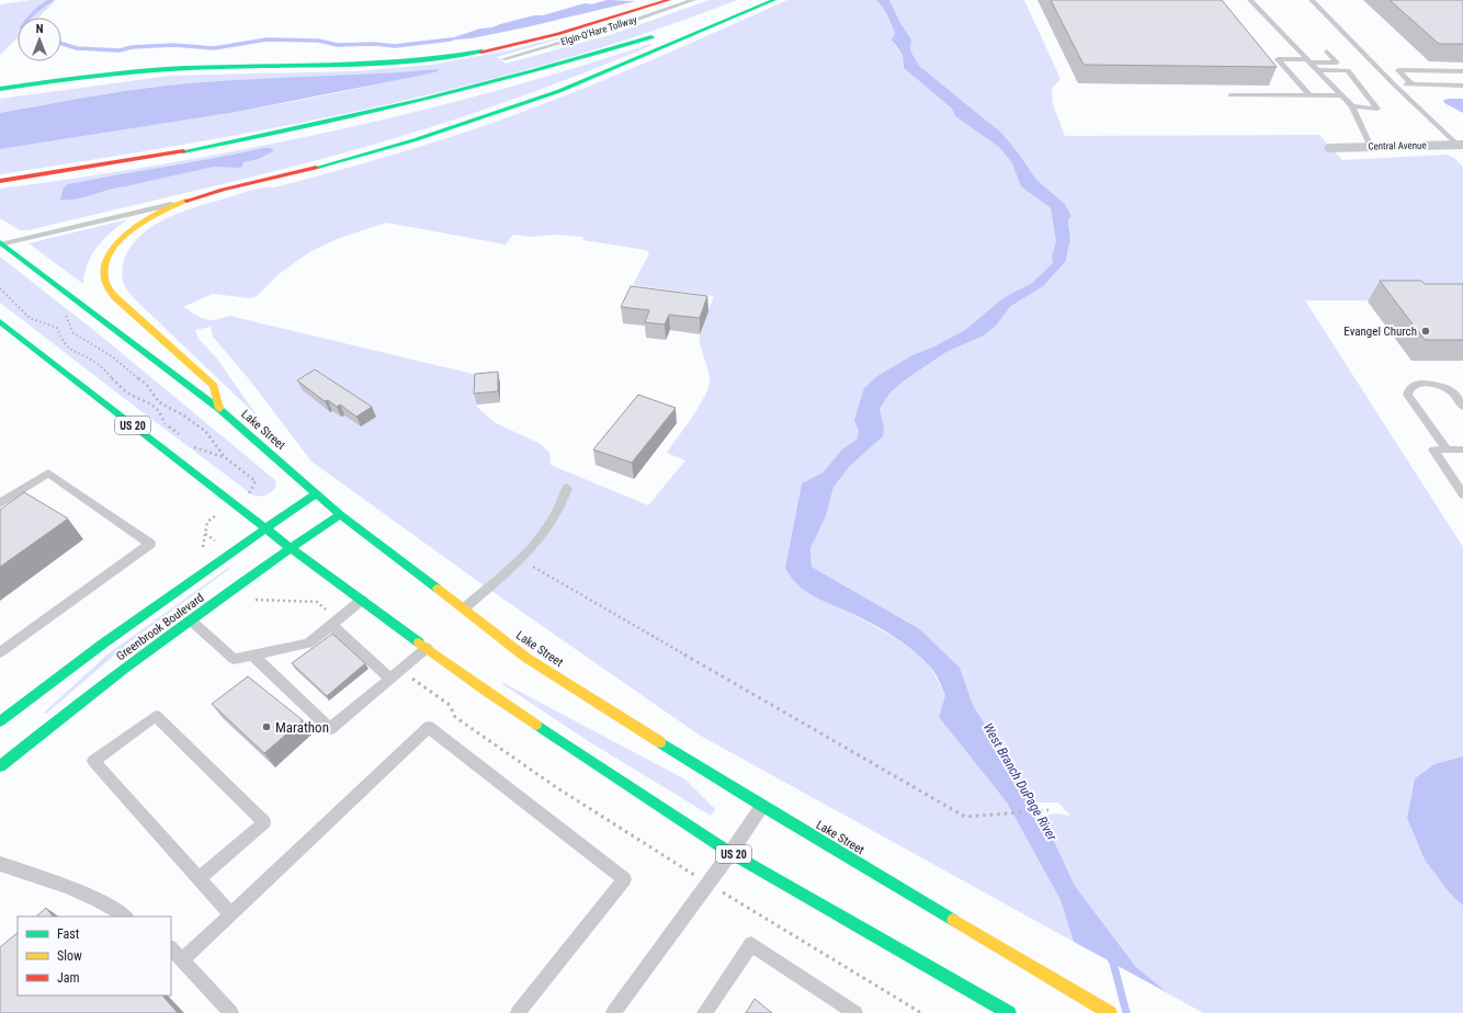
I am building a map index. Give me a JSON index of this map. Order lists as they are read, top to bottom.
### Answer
{
  "streets": {
    "main road": ["US 20", "Lake Street", "Greenbrook Boulevard"],
    "street": ["Central Avenue"],
    "lane": ["Elgin-O'Hare Tollway"]
  },
  "crossings": [
    ["US 20", "Greenbrook Boulevard"],
    ["Lake Street", "Greenbrook Boulevard"]
  ],
  "water": ["West Branch DuPage River"],
  "places": ["Evangel Church", "Marathon"],
  "legend": ["Fast", "Slow", "Jam"],
  "north": "top"
}
